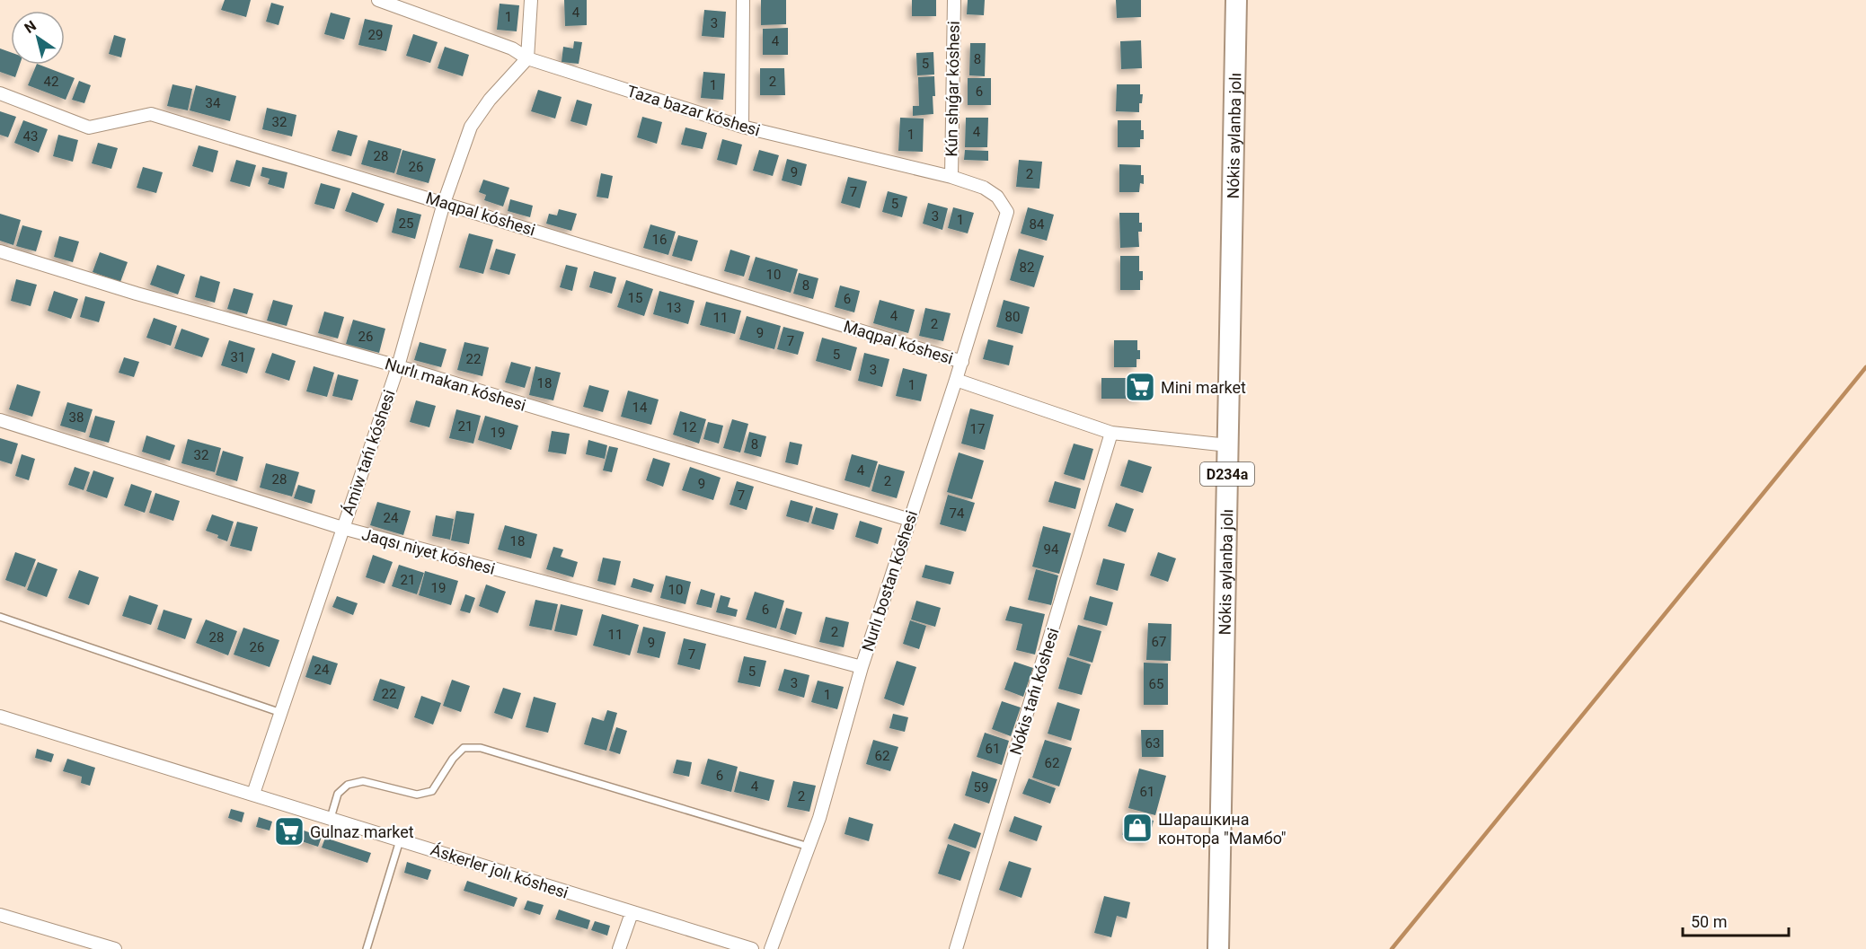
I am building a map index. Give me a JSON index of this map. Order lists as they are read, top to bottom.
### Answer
{
  "streets": {
    "main road": ["Nókis aylanba jolı", "D234a"],
    "street": [
      "Kún shıǵar kóshesi",
      "Taza bazar kóshesi",
      "Maqpal kóshesi",
      "Nurlı makan kóshesi",
      "Ámiw tańı kóshesi",
      "Jaqsı niyet kóshesi",
      "Nurlı bostan kóshesi",
      "Nókis tańı kóshesi",
      "Áskerler jolı kóshesi"
    ]
  },
  "crossings": [
    ["Kún shıǵar kóshesi", "Taza bazar kóshesi"],
    ["Taza bazar kóshesi", "Ámiw tańı kóshesi"],
    ["Taza bazar kóshesi", "Nurlı bostan kóshesi"],
    ["Maqpal kóshesi", "Ámiw tańı kóshesi"],
    ["Maqpal kóshesi", "Nurlı bostan kóshesi"],
    ["Nurlı makan kóshesi", "Ámiw tańı kóshesi"],
    ["Nurlı makan kóshesi", "Nurlı bostan kóshesi"],
    ["Ámiw tańı kóshesi", "Jaqsı niyet kóshesi"],
    ["Ámiw tańı kóshesi", "Áskerler jolı kóshesi"],
    ["Jaqsı niyet kóshesi", "Nurlı bostan kóshesi"]
  ],
  "places": {
    "supermarket": ["Mini market", "Gulnaz market"],
    "shop": ["Шарашкина контора \"Мамбо\""]
  },
  "house_numbers": [
    "4",
    "1",
    "3",
    "29",
    "4",
    "8",
    "5",
    "42",
    "2",
    "1",
    "6",
    "34",
    "32",
    "4",
    "1",
    "43",
    "28",
    "26",
    "9",
    "2",
    "7",
    "5",
    "3",
    "1",
    "25",
    "84",
    "16",
    "82",
    "10",
    "8",
    "15",
    "6",
    "13",
    "4",
    "80",
    "11",
    "2",
    "9",
    "26",
    "7",
    "5",
    "31",
    "22",
    "3",
    "18",
    "1",
    "14",
    "38",
    "21",
    "12",
    "17",
    "19",
    "8",
    "32",
    "4",
    "28",
    "2",
    "9",
    "7",
    "74",
    "24",
    "18",
    "94",
    "21",
    "19",
    "10",
    "6",
    "2",
    "11",
    "28",
    "67",
    "9",
    "26",
    "7",
    "24",
    "5",
    "3",
    "65",
    "22",
    "1",
    "63",
    "61",
    "62",
    "62",
    "6",
    "4",
    "59",
    "61",
    "2"
  ],
  "scale_bar": "50 m",
  "north": "top left"
}
